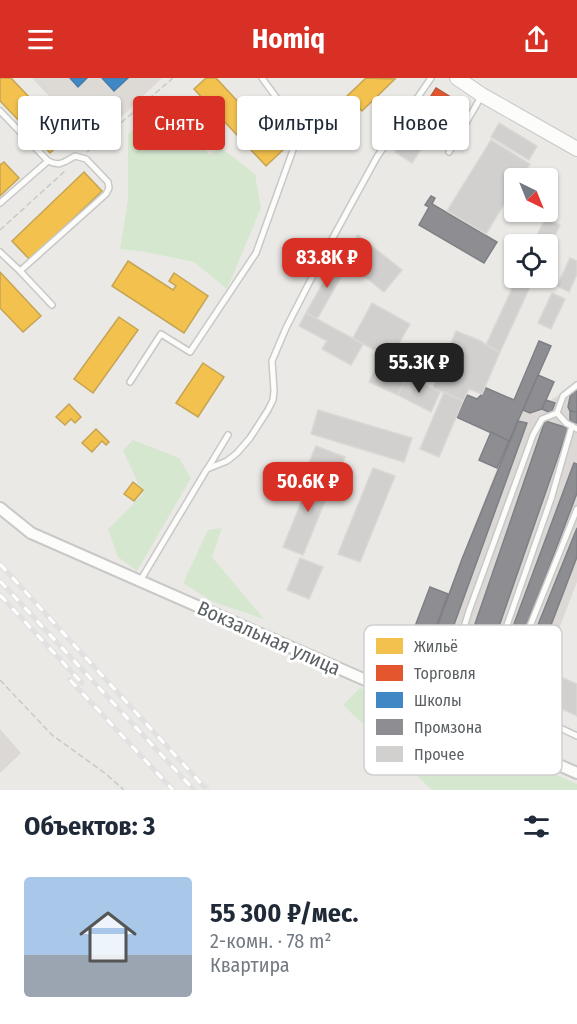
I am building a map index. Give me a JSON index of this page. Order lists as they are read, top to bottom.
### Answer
{
  "streets": {
    "street": ["Вокзальная улица"]
  },
  "legend": [
    "Жильё",
    "Торговля",
    "Школы",
    "Промзона",
    "Прочее"
  ],
  "north": "bottom right",
  "page": {
    "header": "Homiq",
    "chip": [
      "Купить",
      "Снять",
      "Фильтры",
      "Новое"
    ],
    "price": ["83.8K ₽", "55.3K ₽", "50.6K ₽"],
    "heading": "Объектов: 3",
    "list": [
      {
        "name": "55 300 ₽/мес.",
        "note": "2-комн. · 78 m² · Квартира"
      }
    ]
  }
}
